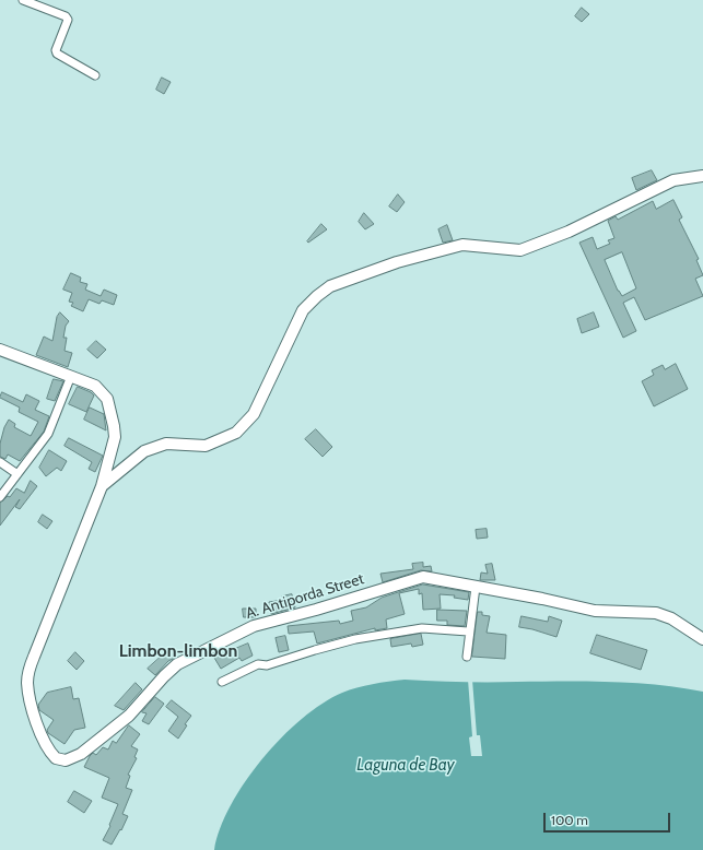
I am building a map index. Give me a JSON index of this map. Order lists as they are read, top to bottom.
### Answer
{
  "streets": {
    "street": ["A. Antiporda Street"]
  },
  "districts": ["Limbon-limbon"],
  "water": ["Laguna de Bay"],
  "scale_bar": "100 m"
}
